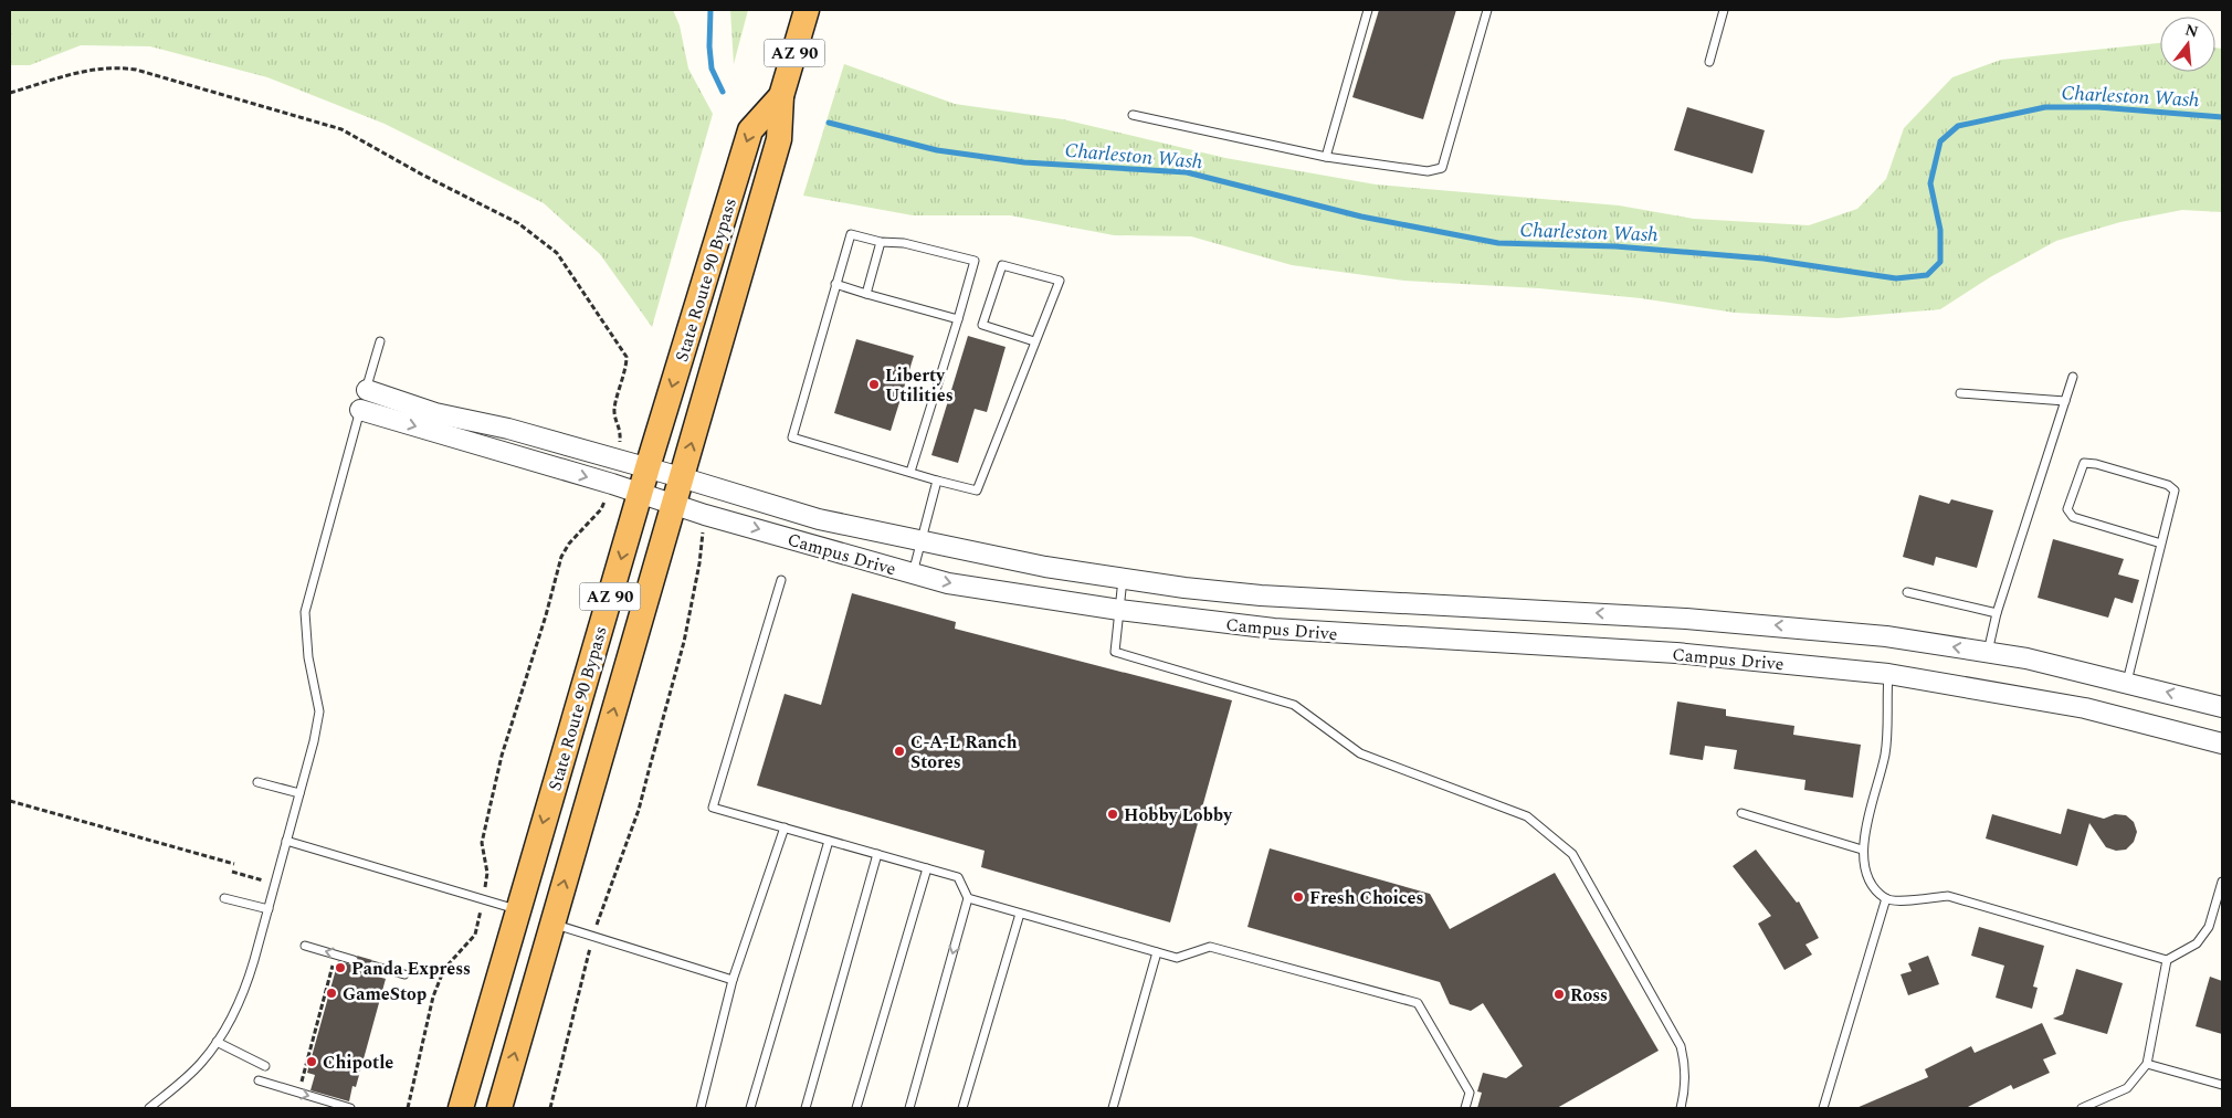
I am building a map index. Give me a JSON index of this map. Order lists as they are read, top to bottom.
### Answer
{
  "streets": {
    "highway": ["AZ 90", "State Route 90 Bypass"],
    "street": ["Campus Drive"]
  },
  "crossings": [
    ["State Route 90 Bypass", "Campus Drive"]
  ],
  "water": ["Charleston Wash"],
  "places": [
    "Liberty Utilities",
    "C-A-L Ranch Stores",
    "Hobby Lobby",
    "Fresh Choices",
    "Panda Express",
    "GameStop",
    "Ross",
    "Chipotle"
  ],
  "north": "top"
}
